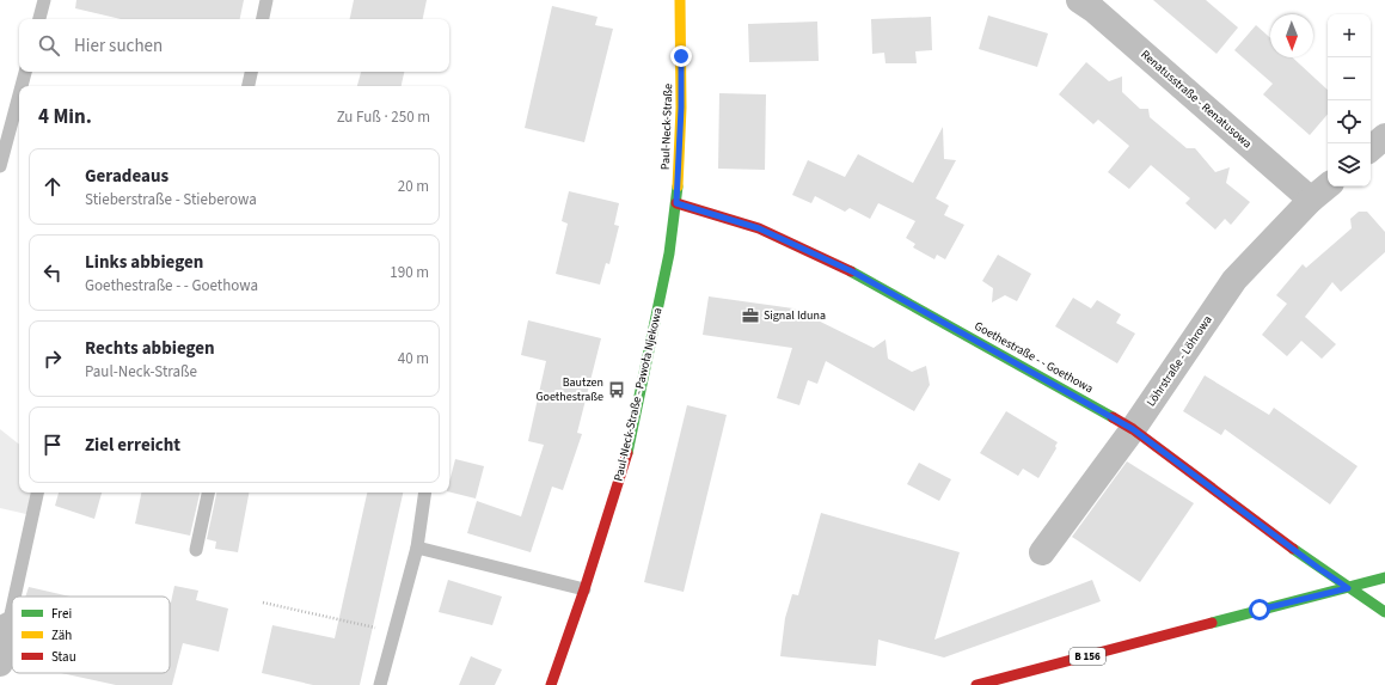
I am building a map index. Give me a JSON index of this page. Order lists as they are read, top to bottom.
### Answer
{
  "streets": {
    "street": [
      "Renatusstraße - Renatusowa",
      "Paul-Neck-Straße",
      "Goethestraße - - Goethowa",
      "Löhrstraße - Löhrowa",
      "Paul-Neck-Straße - Pawoła Njekowa",
      "B 156"
    ]
  },
  "crossings": [
    ["Renatusstraße - Renatusowa", "Löhrstraße - Löhrowa"],
    ["Paul-Neck-Straße", "Goethestraße - - Goethowa"],
    ["Paul-Neck-Straße", "Paul-Neck-Straße - Pawoła Njekowa"],
    ["Goethestraße - - Goethowa", "Löhrstraße - Löhrowa"],
    ["Goethestraße - - Goethowa", "B 156"]
  ],
  "places": {
    "office": ["Signal Iduna"],
    "bus stop": ["Bautzen Goethestraße"]
  },
  "legend": ["Frei", "Zäh", "Stau"],
  "north": "bottom",
  "page": {
    "map_buttons": ["+", "−"],
    "search": "Hier suchen",
    "heading": ["4 Min.", "Zu Fuß · 250 m"],
    "list": [
      ["Geradeaus", "Stieberstraße - Stieberowa", "20 m"],
      ["Links abbiegen", "Goethestraße - - Goethowa", "190 m"],
      ["Rechts abbiegen", "Paul-Neck-Straße", "40 m"],
      "Ziel erreicht"
    ]
  }
}
